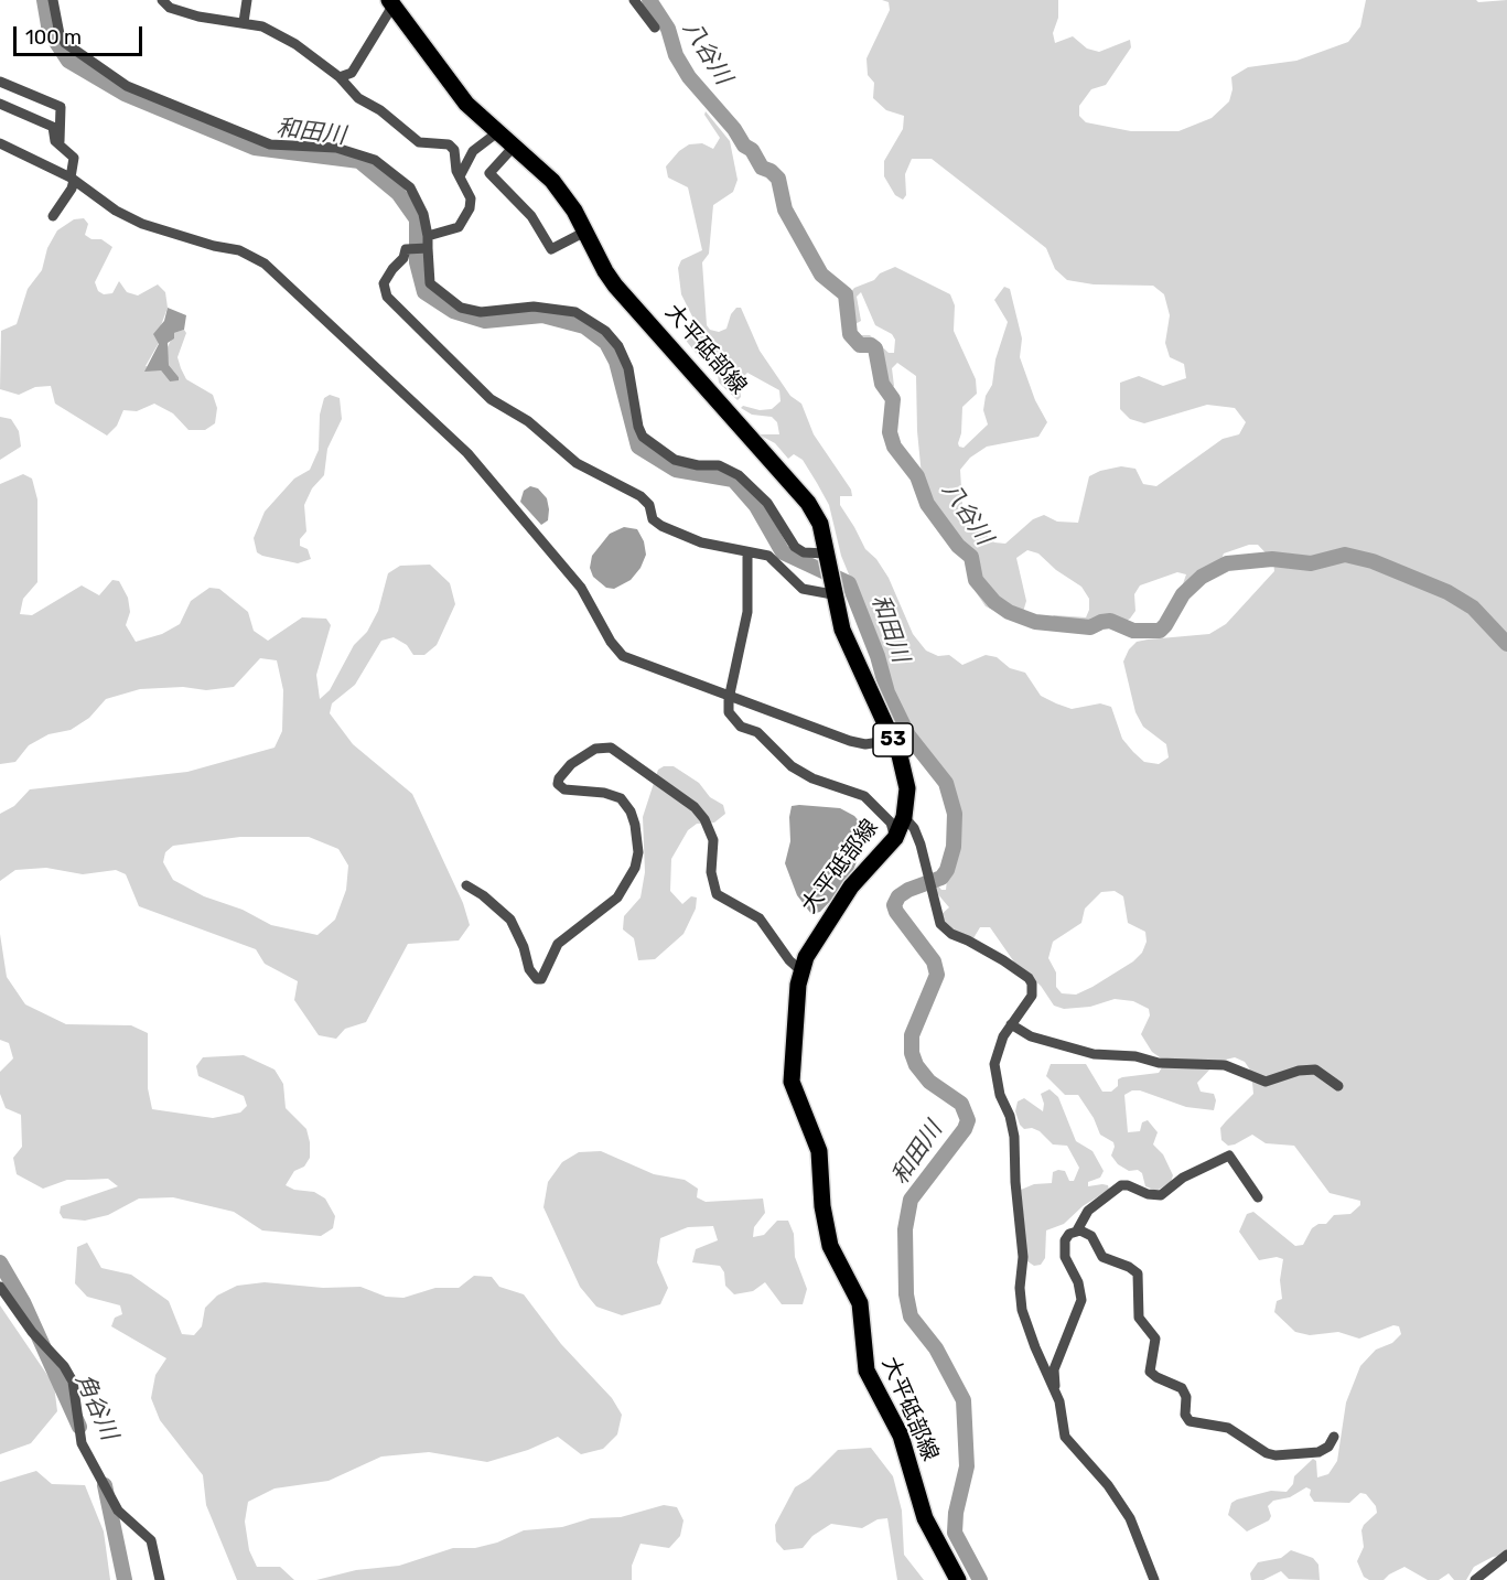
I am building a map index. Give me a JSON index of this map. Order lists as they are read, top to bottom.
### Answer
{
  "streets": {
    "main road": ["大平砥部線", "53"]
  },
  "water": ["八谷川", "和田川", "角谷川"],
  "scale_bar": "100 m"
}
